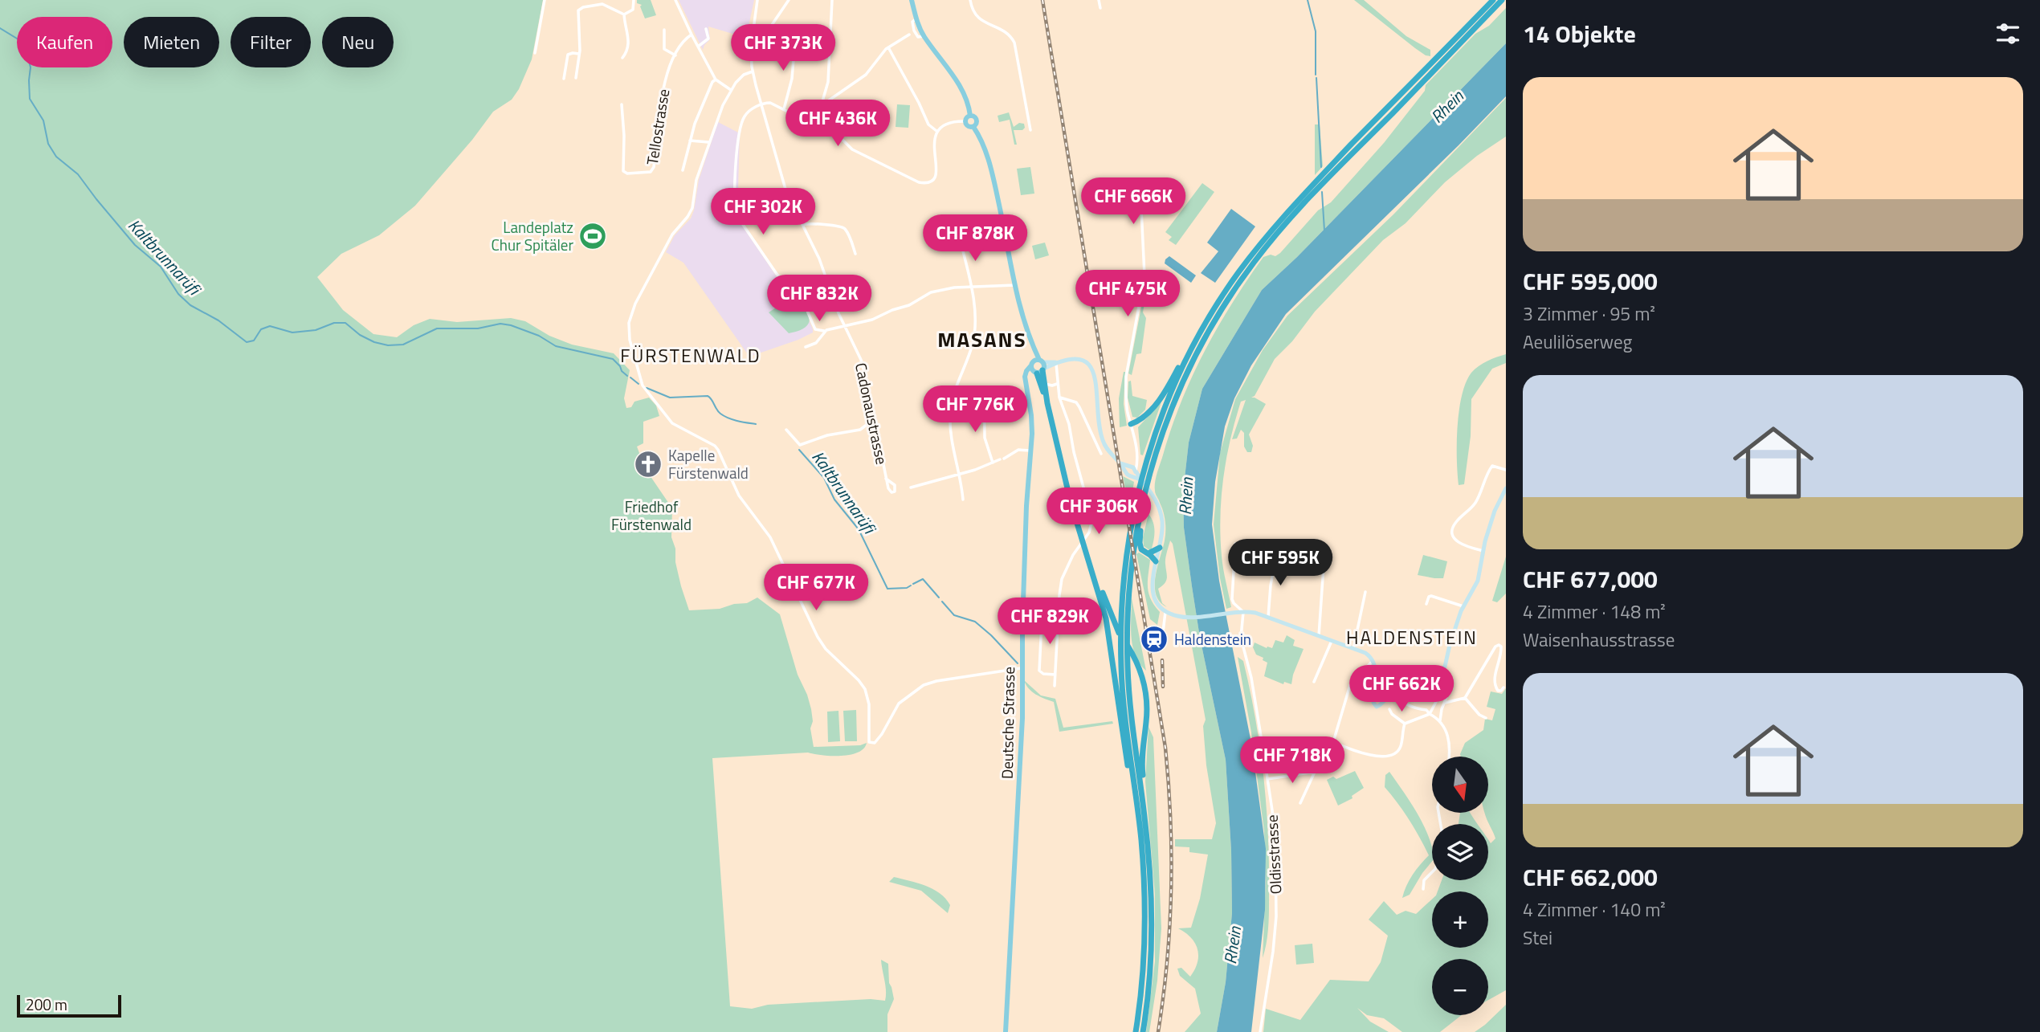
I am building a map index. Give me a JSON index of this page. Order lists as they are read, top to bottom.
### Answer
{
  "streets": {
    "main road": ["Deutsche Strasse"],
    "street": ["Tellostrasse", "Cadonaustrasse", "Oldisstrasse"]
  },
  "districts": ["MASANS", "FÜRSTENWALD", "HALDENSTEIN"],
  "water": ["Rhein", "Kaltbrunnarüfi"],
  "parks": ["Friedhof Fürstenwald"],
  "places": {
    "sports": ["Landeplatz Chur Spitäler"],
    "church": ["Kapelle Fürstenwald"],
    "station": ["Haldenstein"]
  },
  "scale_bar": "200 m",
  "north": "bottom",
  "page": {
    "heading": "14 Objekte",
    "chip": [
      "Kaufen",
      "Mieten",
      "Filter",
      "Neu"
    ],
    "price": [
      "CHF 373K",
      "CHF 436K",
      "CHF 666K",
      "CHF 302K",
      "CHF 878K",
      "CHF 475K",
      "CHF 832K",
      "CHF 776K",
      "CHF 306K",
      "CHF 595K",
      "CHF 677K",
      "CHF 829K",
      "CHF 662K",
      "CHF 718K"
    ],
    "list": [
      {
        "name": "CHF 595,000",
        "note": "3 Zimmer · 95 m² · Aeulilöserweg"
      },
      {
        "name": "CHF 677,000",
        "note": "4 Zimmer · 148 m² · Waisenhausstrasse"
      },
      {
        "name": "CHF 662,000",
        "note": "4 Zimmer · 140 m² · Stei"
      }
    ],
    "map_buttons": ["+", "−"],
    "scale": "200 m"
  }
}
